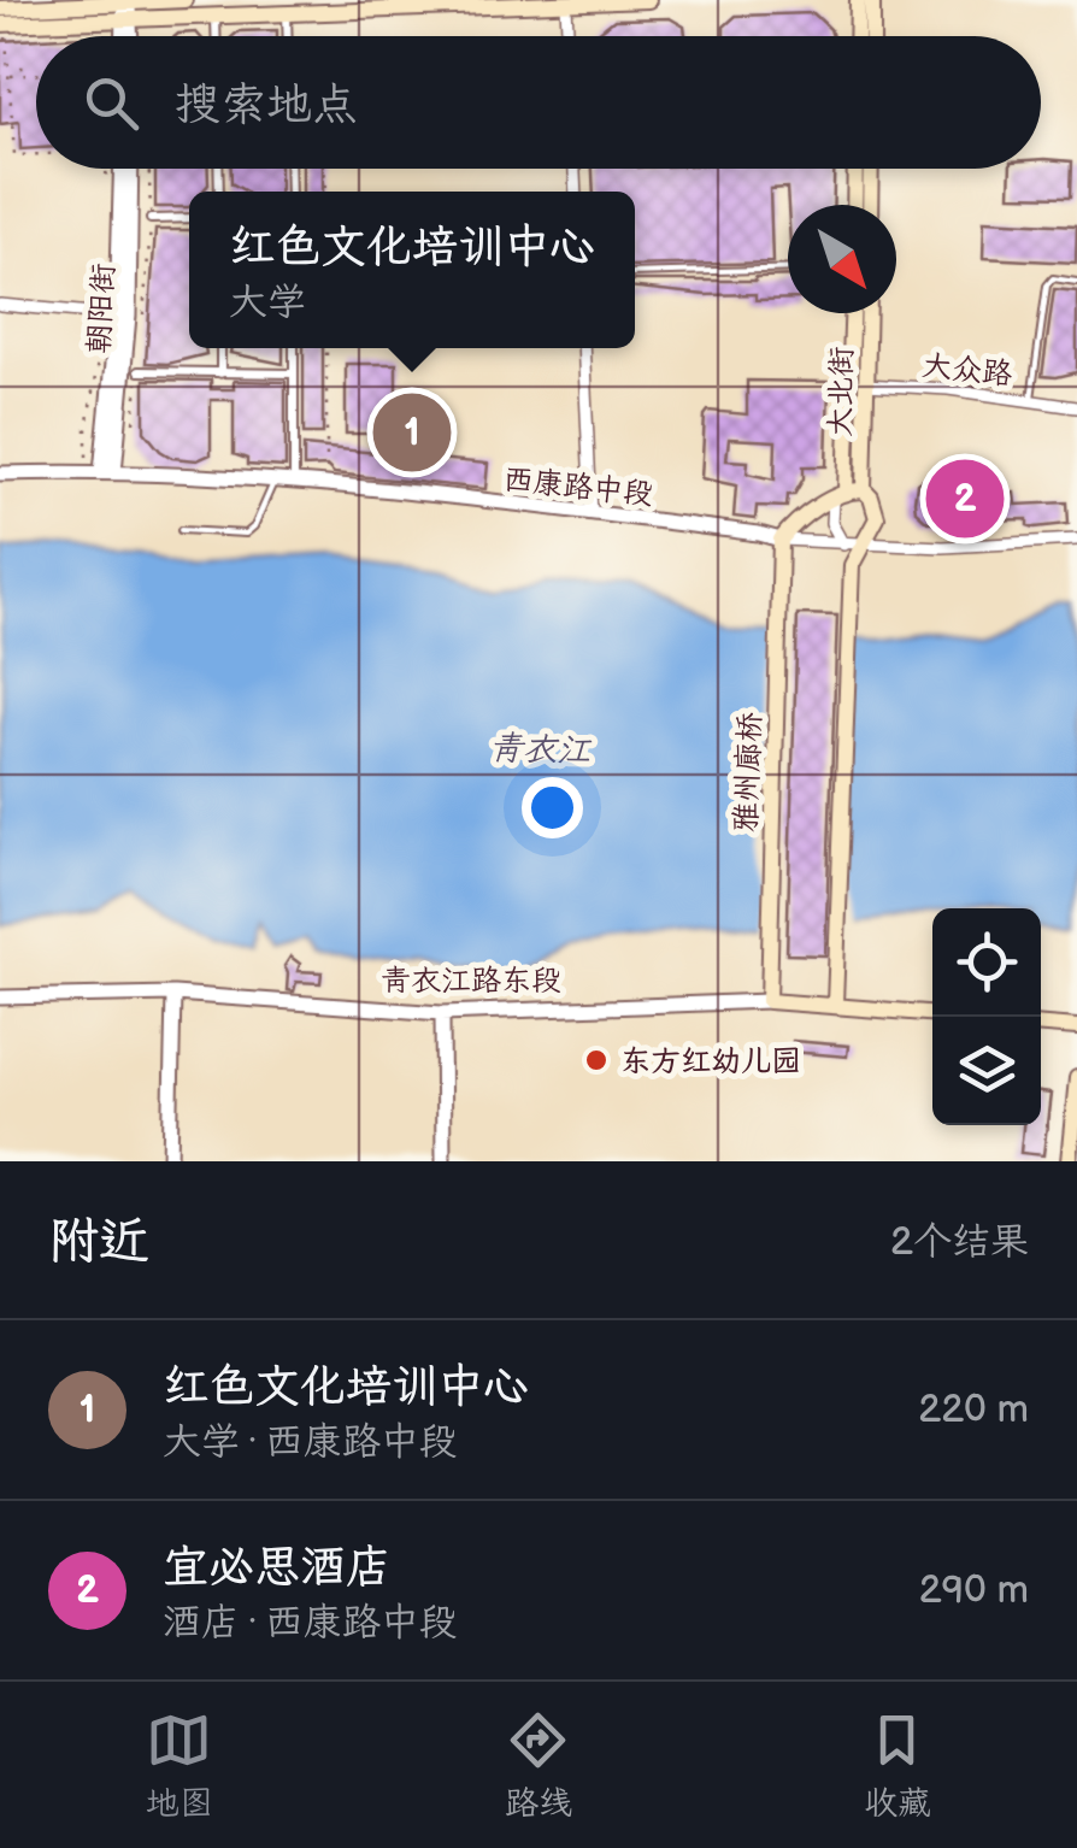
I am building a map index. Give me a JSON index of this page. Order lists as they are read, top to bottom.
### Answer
{
  "streets": {
    "main road": ["大北街", "雅州廊桥", "青衣江路东段"],
    "street": ["朝阳街", "大众路", "西康路中段"]
  },
  "crossings": [
    ["朝阳街", "西康路中段"],
    ["大众路", "大北街"],
    ["大北街", "西康路中段"],
    ["西康路中段", "雅州廊桥"],
    ["雅州廊桥", "青衣江路东段"]
  ],
  "water": ["青衣江"],
  "places": ["东方红幼儿园"],
  "north": "bottom right",
  "page": {
    "search": "搜索地点",
    "popup": ["红色文化培训中心", "大学"],
    "pins": ["1", "2"],
    "heading": ["附近", "2个结果"],
    "list": [
      {
        "mark": "1",
        "name": "红色文化培训中心",
        "note": "大学 · 西康路中段",
        "value": "220 m"
      },
      {
        "mark": "2",
        "name": "宜必思酒店",
        "note": "酒店 · 西康路中段",
        "value": "290 m"
      }
    ],
    "nav": ["地图", "路线", "收藏"]
  }
}
